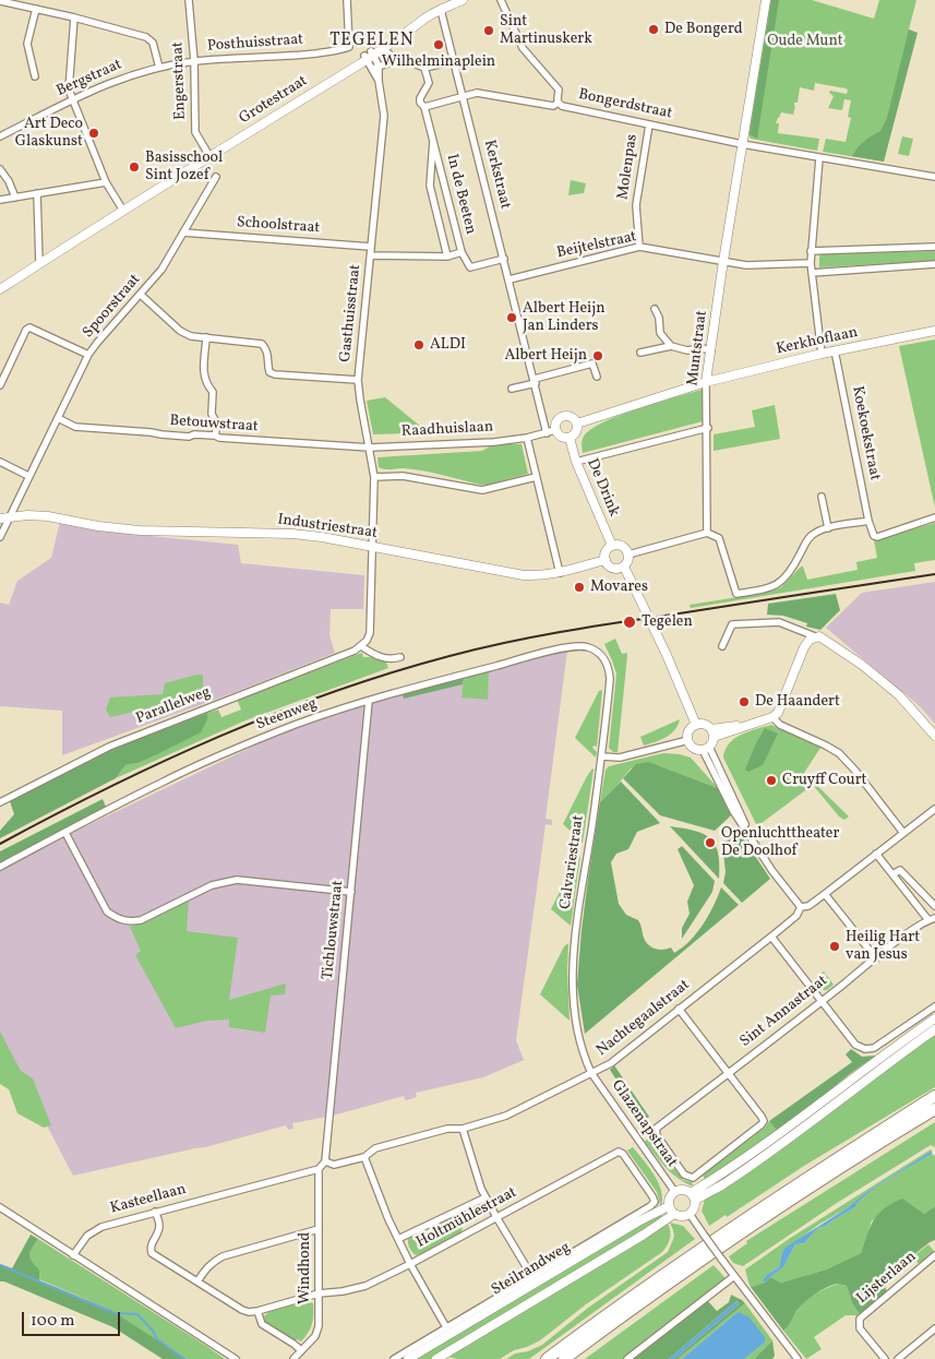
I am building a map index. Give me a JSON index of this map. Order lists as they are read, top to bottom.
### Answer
{
  "streets": {
    "street": [
      "Posthuisstraat",
      "Bergstraat",
      "Engerstraat",
      "Grotestraat",
      "Bongerdstraat",
      "Molenpas",
      "Kerkstraat",
      "In de Beeten",
      "Schoolstraat",
      "Beijtelstraat",
      "Spoorstraat",
      "Gasthuisstraat",
      "Kerkhoflaan",
      "Muntstraat",
      "Betouwstraat",
      "Raadhuislaan",
      "Koekoekstraat",
      "De Drink",
      "Industriestraat",
      "Parallelweg",
      "Steenweg",
      "Calvariestraat",
      "Tichlouwstraat",
      "Sint Annastraat",
      "Nachtegaalstraat",
      "Glazenapstraat",
      "Kasteellaan",
      "Holtmühlestraat",
      "Windhond",
      "Steilrandweg",
      "Lijsterlaan"
    ]
  },
  "crossings": [
    ["Posthuisstraat", "Bergstraat"],
    ["Posthuisstraat", "Engerstraat"],
    ["Bergstraat", "Engerstraat"],
    ["Engerstraat", "Grotestraat"],
    ["Grotestraat", "Gasthuisstraat"],
    ["Bongerdstraat", "Molenpas"],
    ["Bongerdstraat", "Muntstraat"],
    ["Molenpas", "Beijtelstraat"],
    ["Kerkstraat", "Beijtelstraat"],
    ["Kerkstraat", "Raadhuislaan"],
    ["Kerkstraat", "De Drink"],
    ["Schoolstraat", "Spoorstraat"],
    ["Schoolstraat", "Gasthuisstraat"],
    ["Beijtelstraat", "Muntstraat"],
    ["Spoorstraat", "Betouwstraat"],
    ["Spoorstraat", "Industriestraat"],
    ["Gasthuisstraat", "Betouwstraat"],
    ["Gasthuisstraat", "Raadhuislaan"],
    ["Gasthuisstraat", "Industriestraat"],
    ["Kerkhoflaan", "Muntstraat"],
    ["Kerkhoflaan", "Koekoekstraat"],
    ["Betouwstraat", "Raadhuislaan"],
    ["Raadhuislaan", "De Drink"],
    ["De Drink", "Industriestraat"],
    ["Steenweg", "Calvariestraat"],
    ["Steenweg", "Tichlouwstraat"],
    ["Calvariestraat", "Nachtegaalstraat"],
    ["Calvariestraat", "Glazenapstraat"],
    ["Tichlouwstraat", "Nachtegaalstraat"],
    ["Nachtegaalstraat", "Glazenapstraat"],
    ["Glazenapstraat", "Steilrandweg"],
    ["Kasteellaan", "Windhond"],
    ["Holtmühlestraat", "Windhond"]
  ],
  "districts": ["TEGELEN"],
  "parks": ["Oude Munt"],
  "places": [
    "De Bongerd",
    "Sint Martinuskerk",
    "Wilhelminaplein",
    "Art Deco Glaskunst",
    "Basisschool Sint Jozef",
    "Albert Heijn Jan Linders",
    "ALDI",
    "Albert Heijn",
    "Movares",
    "Tegelen",
    "De Haandert",
    "Cruyff Court",
    "Openluchttheater De Doolhof",
    "Heilig Hart van Jesus"
  ],
  "scale_bar": "100 m"
}
